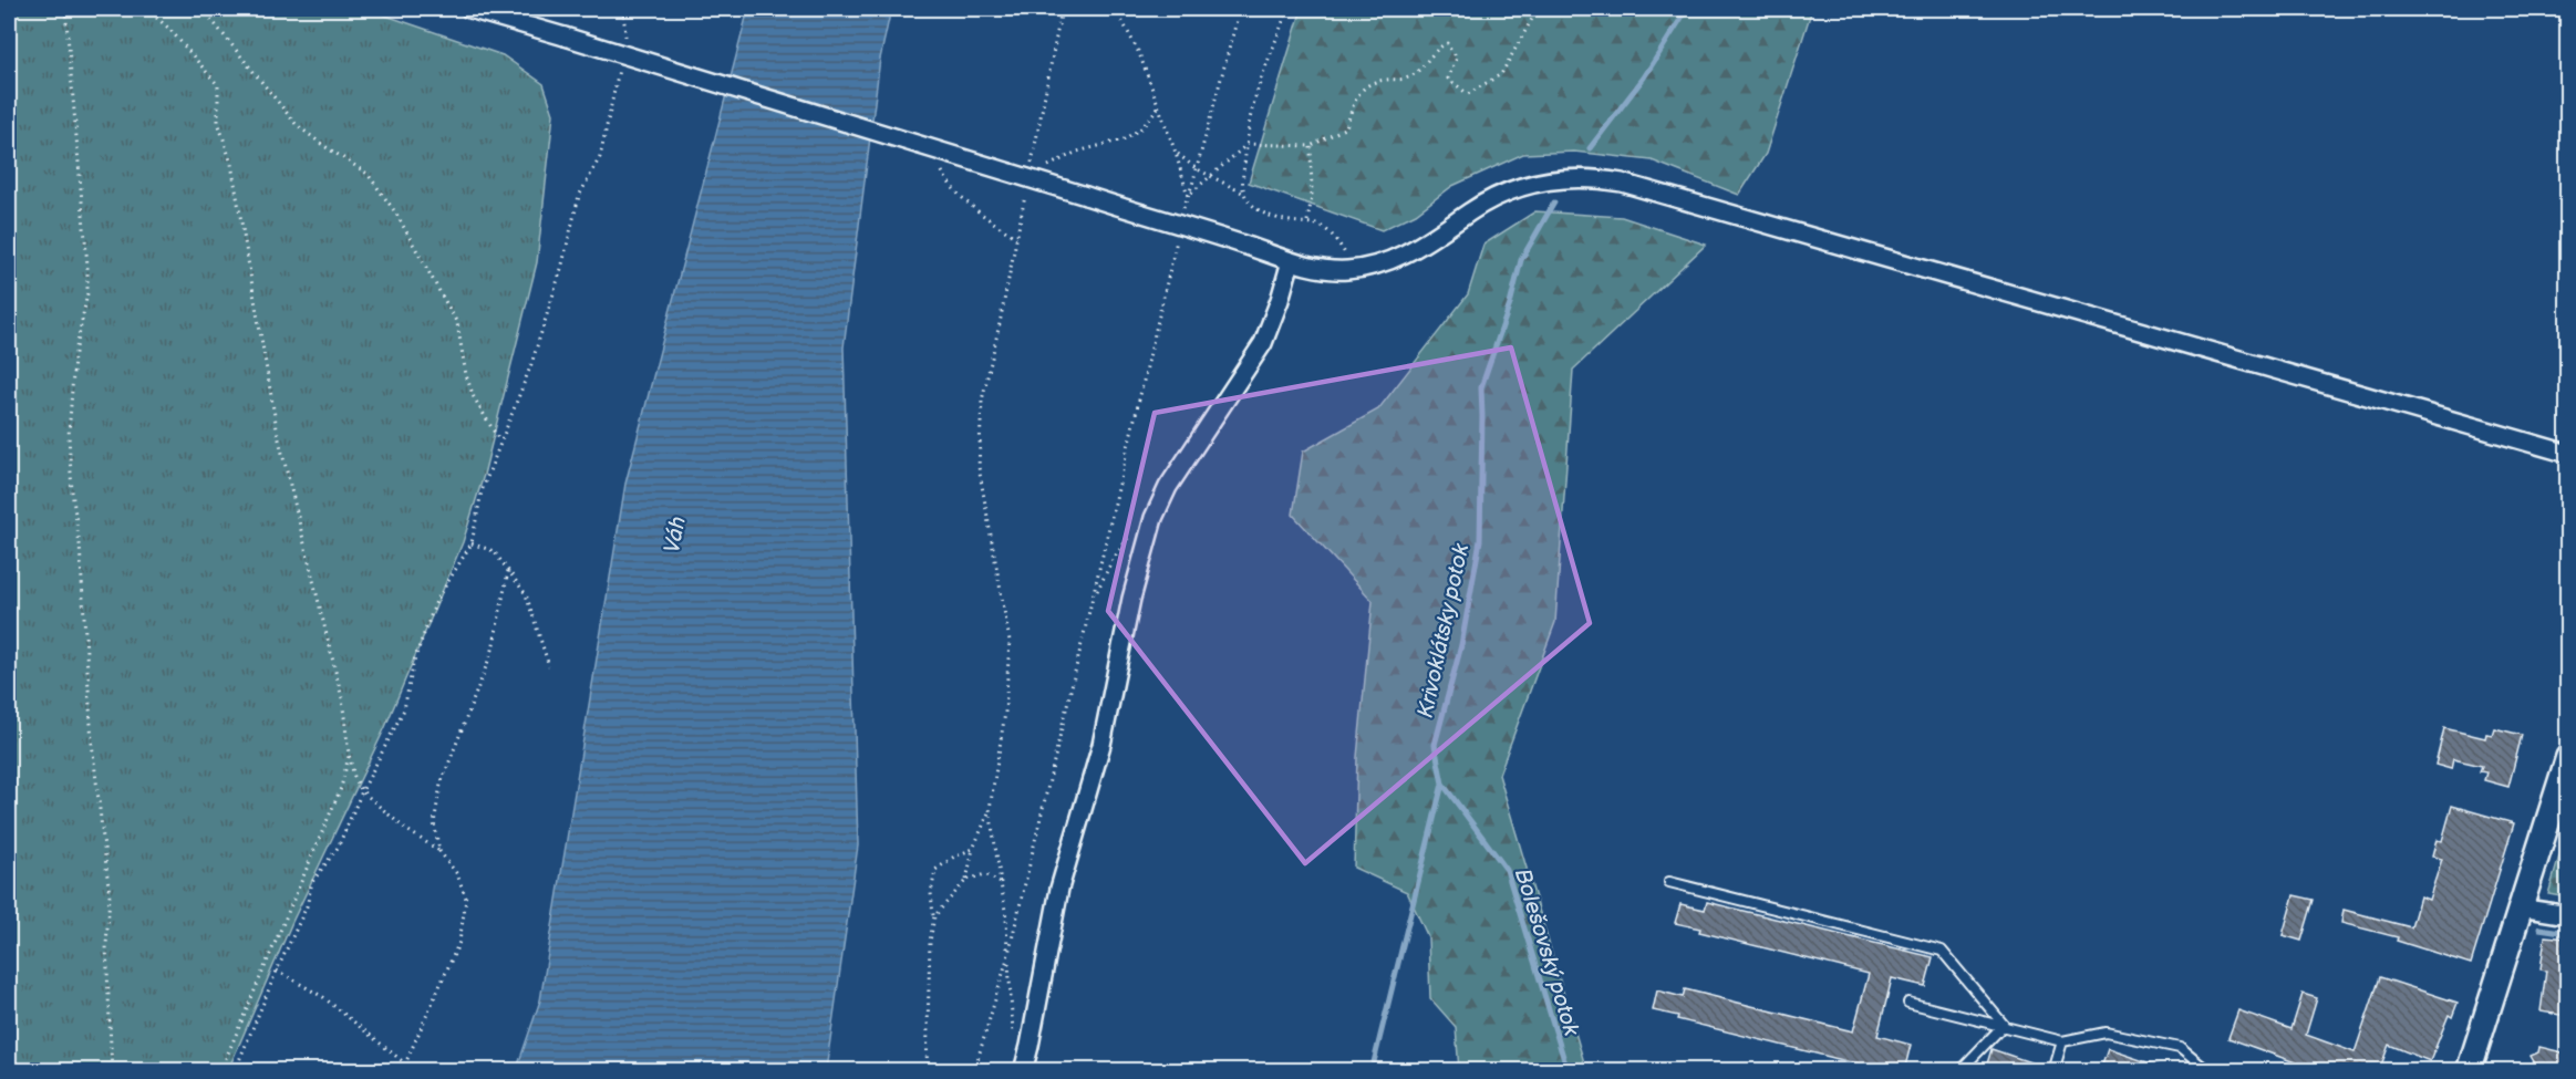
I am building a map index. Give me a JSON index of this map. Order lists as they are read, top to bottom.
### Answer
{
  "water": ["Váh", "Krivoklátsky potok", "Bolešovský potok"]
}
